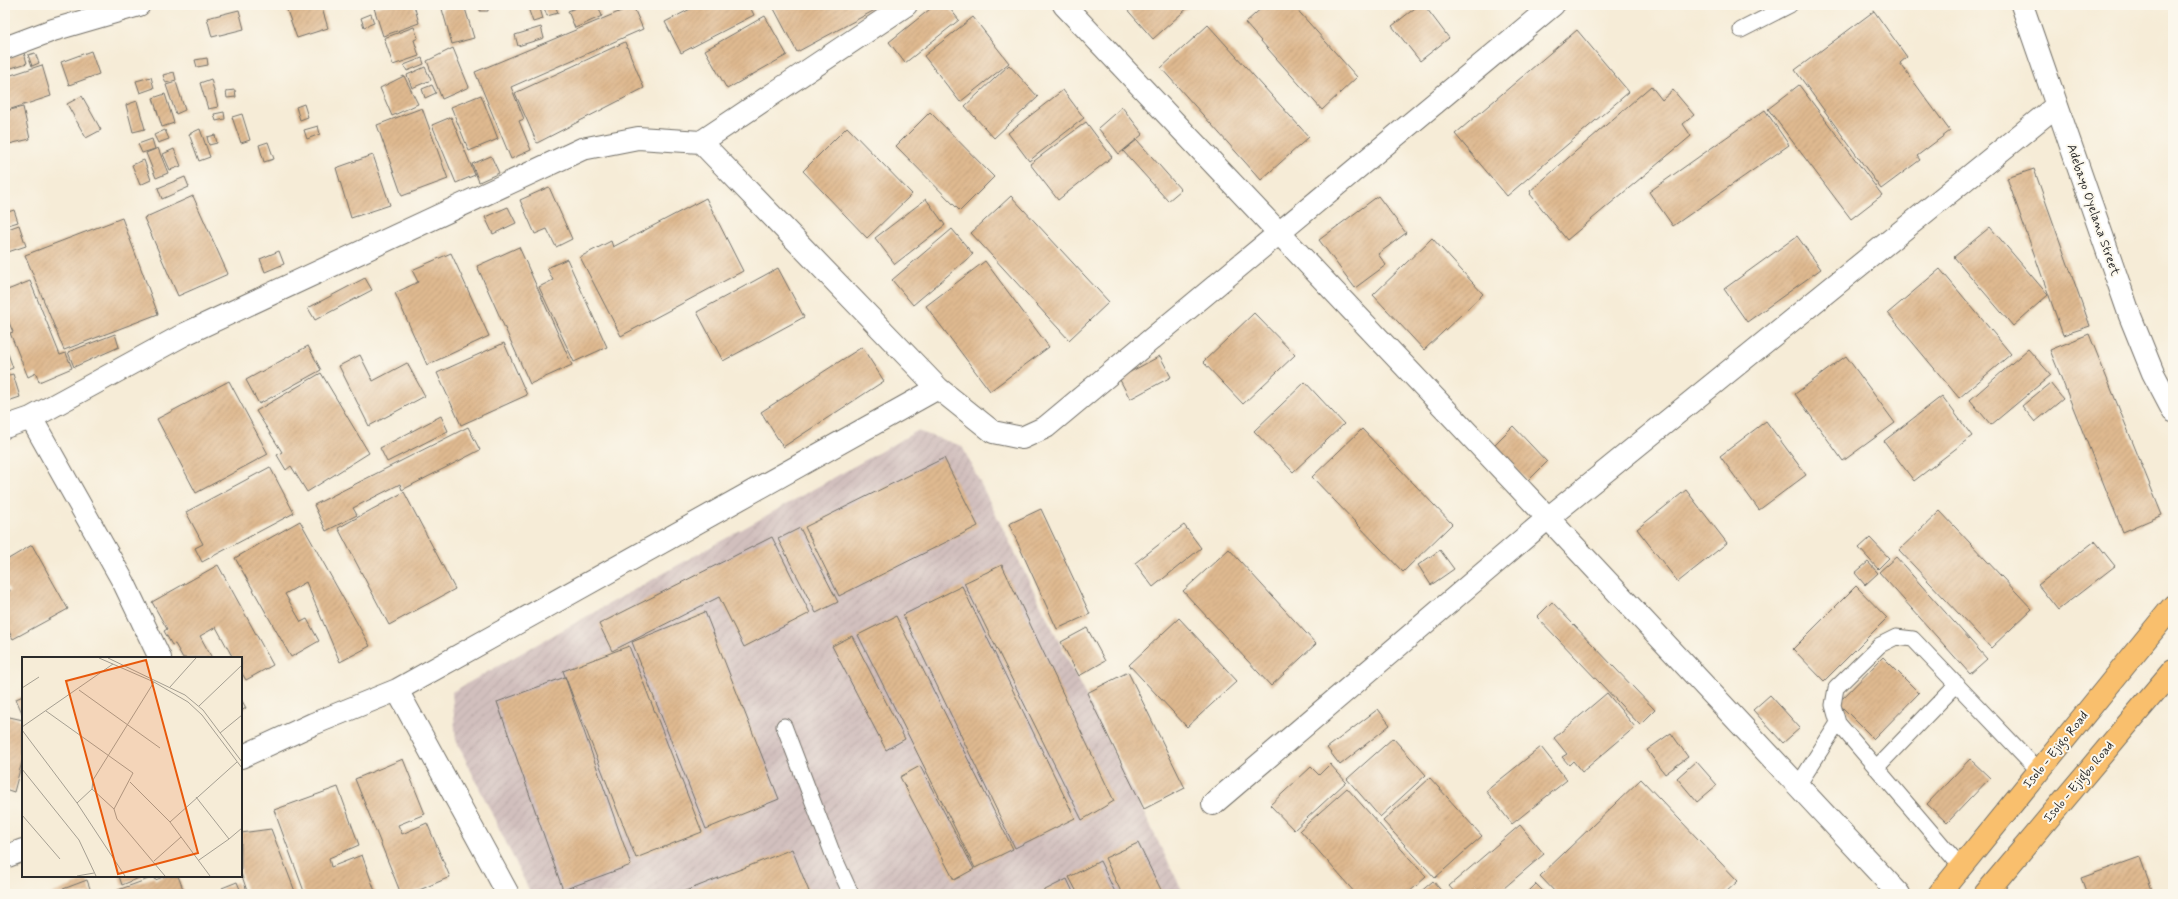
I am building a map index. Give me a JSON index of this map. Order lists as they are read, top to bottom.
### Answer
{
  "streets": {
    "main road": ["Isolo - Ejigo Road", "Isolo - Ejigbo Road"],
    "street": ["Adebayo Oyelana Street"]
  }
}
